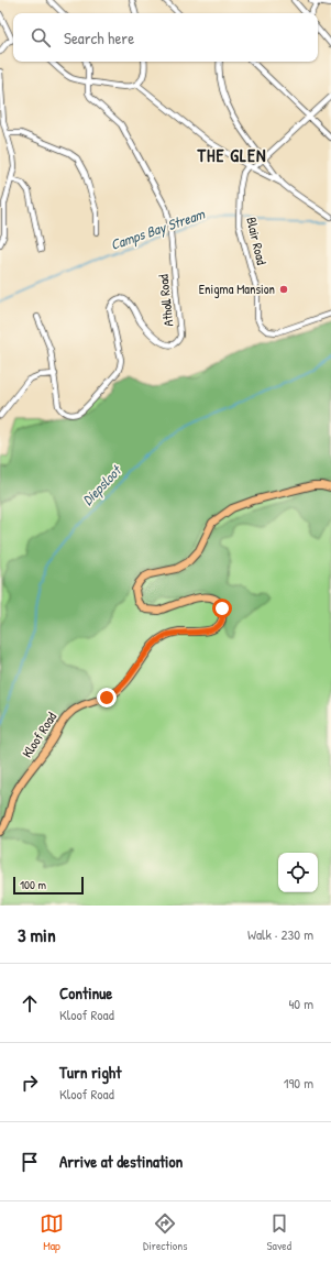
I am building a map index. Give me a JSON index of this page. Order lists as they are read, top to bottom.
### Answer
{
  "streets": {
    "main road": ["Kloof Road"],
    "street": ["Blair Road", "Atholl Road"]
  },
  "districts": ["THE GLEN"],
  "water": ["Camps Bay Stream", "Diepsloot"],
  "places": ["Enigma Mansion"],
  "scale_bar": "100 m",
  "page": {
    "search": "Search here",
    "scale": "100 m",
    "heading": ["3 min", "Walk · 230 m"],
    "list": [
      ["Continue", "Kloof Road", "40 m"],
      ["Turn right", "Kloof Road", "190 m"],
      "Arrive at destination"
    ],
    "nav": ["Map", "Directions", "Saved"]
  }
}
